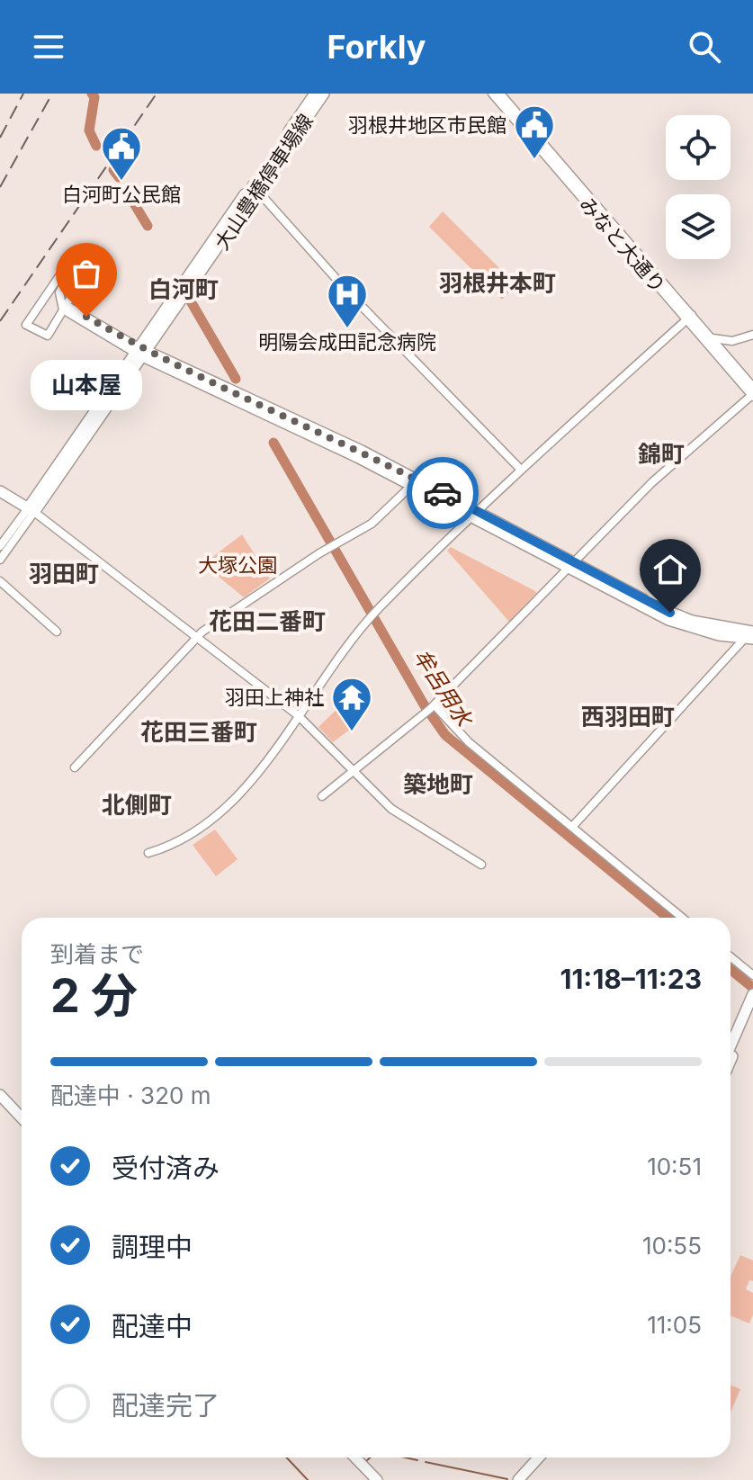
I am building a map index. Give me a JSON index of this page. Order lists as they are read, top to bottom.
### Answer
{
  "streets": {
    "main road": ["大山豊橋停車場線"],
    "street": ["みなと大通り"]
  },
  "districts": [
    "羽根井本町",
    "白河町",
    "錦町",
    "羽田町",
    "花田二番町",
    "西羽田町",
    "花田三番町",
    "築地町",
    "北側町"
  ],
  "water": ["牟呂用水"],
  "parks": ["大塚公園"],
  "places": {
    "public building": ["羽根井地区市民館", "白河町公民館"],
    "other": ["山本屋"],
    "hospital": ["明陽会成田記念病院"],
    "temple": ["羽田上神社"]
  },
  "page": {
    "header": "Forkly",
    "bubble": "山本屋",
    "heading": ["2 分", "到着まで", "11:18–11:23"],
    "bar": "配達中 · 320 m",
    "list": [
      ["受付済み", "10:51"],
      ["調理中", "10:55"],
      ["配達中", "11:05"],
      "配達完了"
    ]
  }
}
